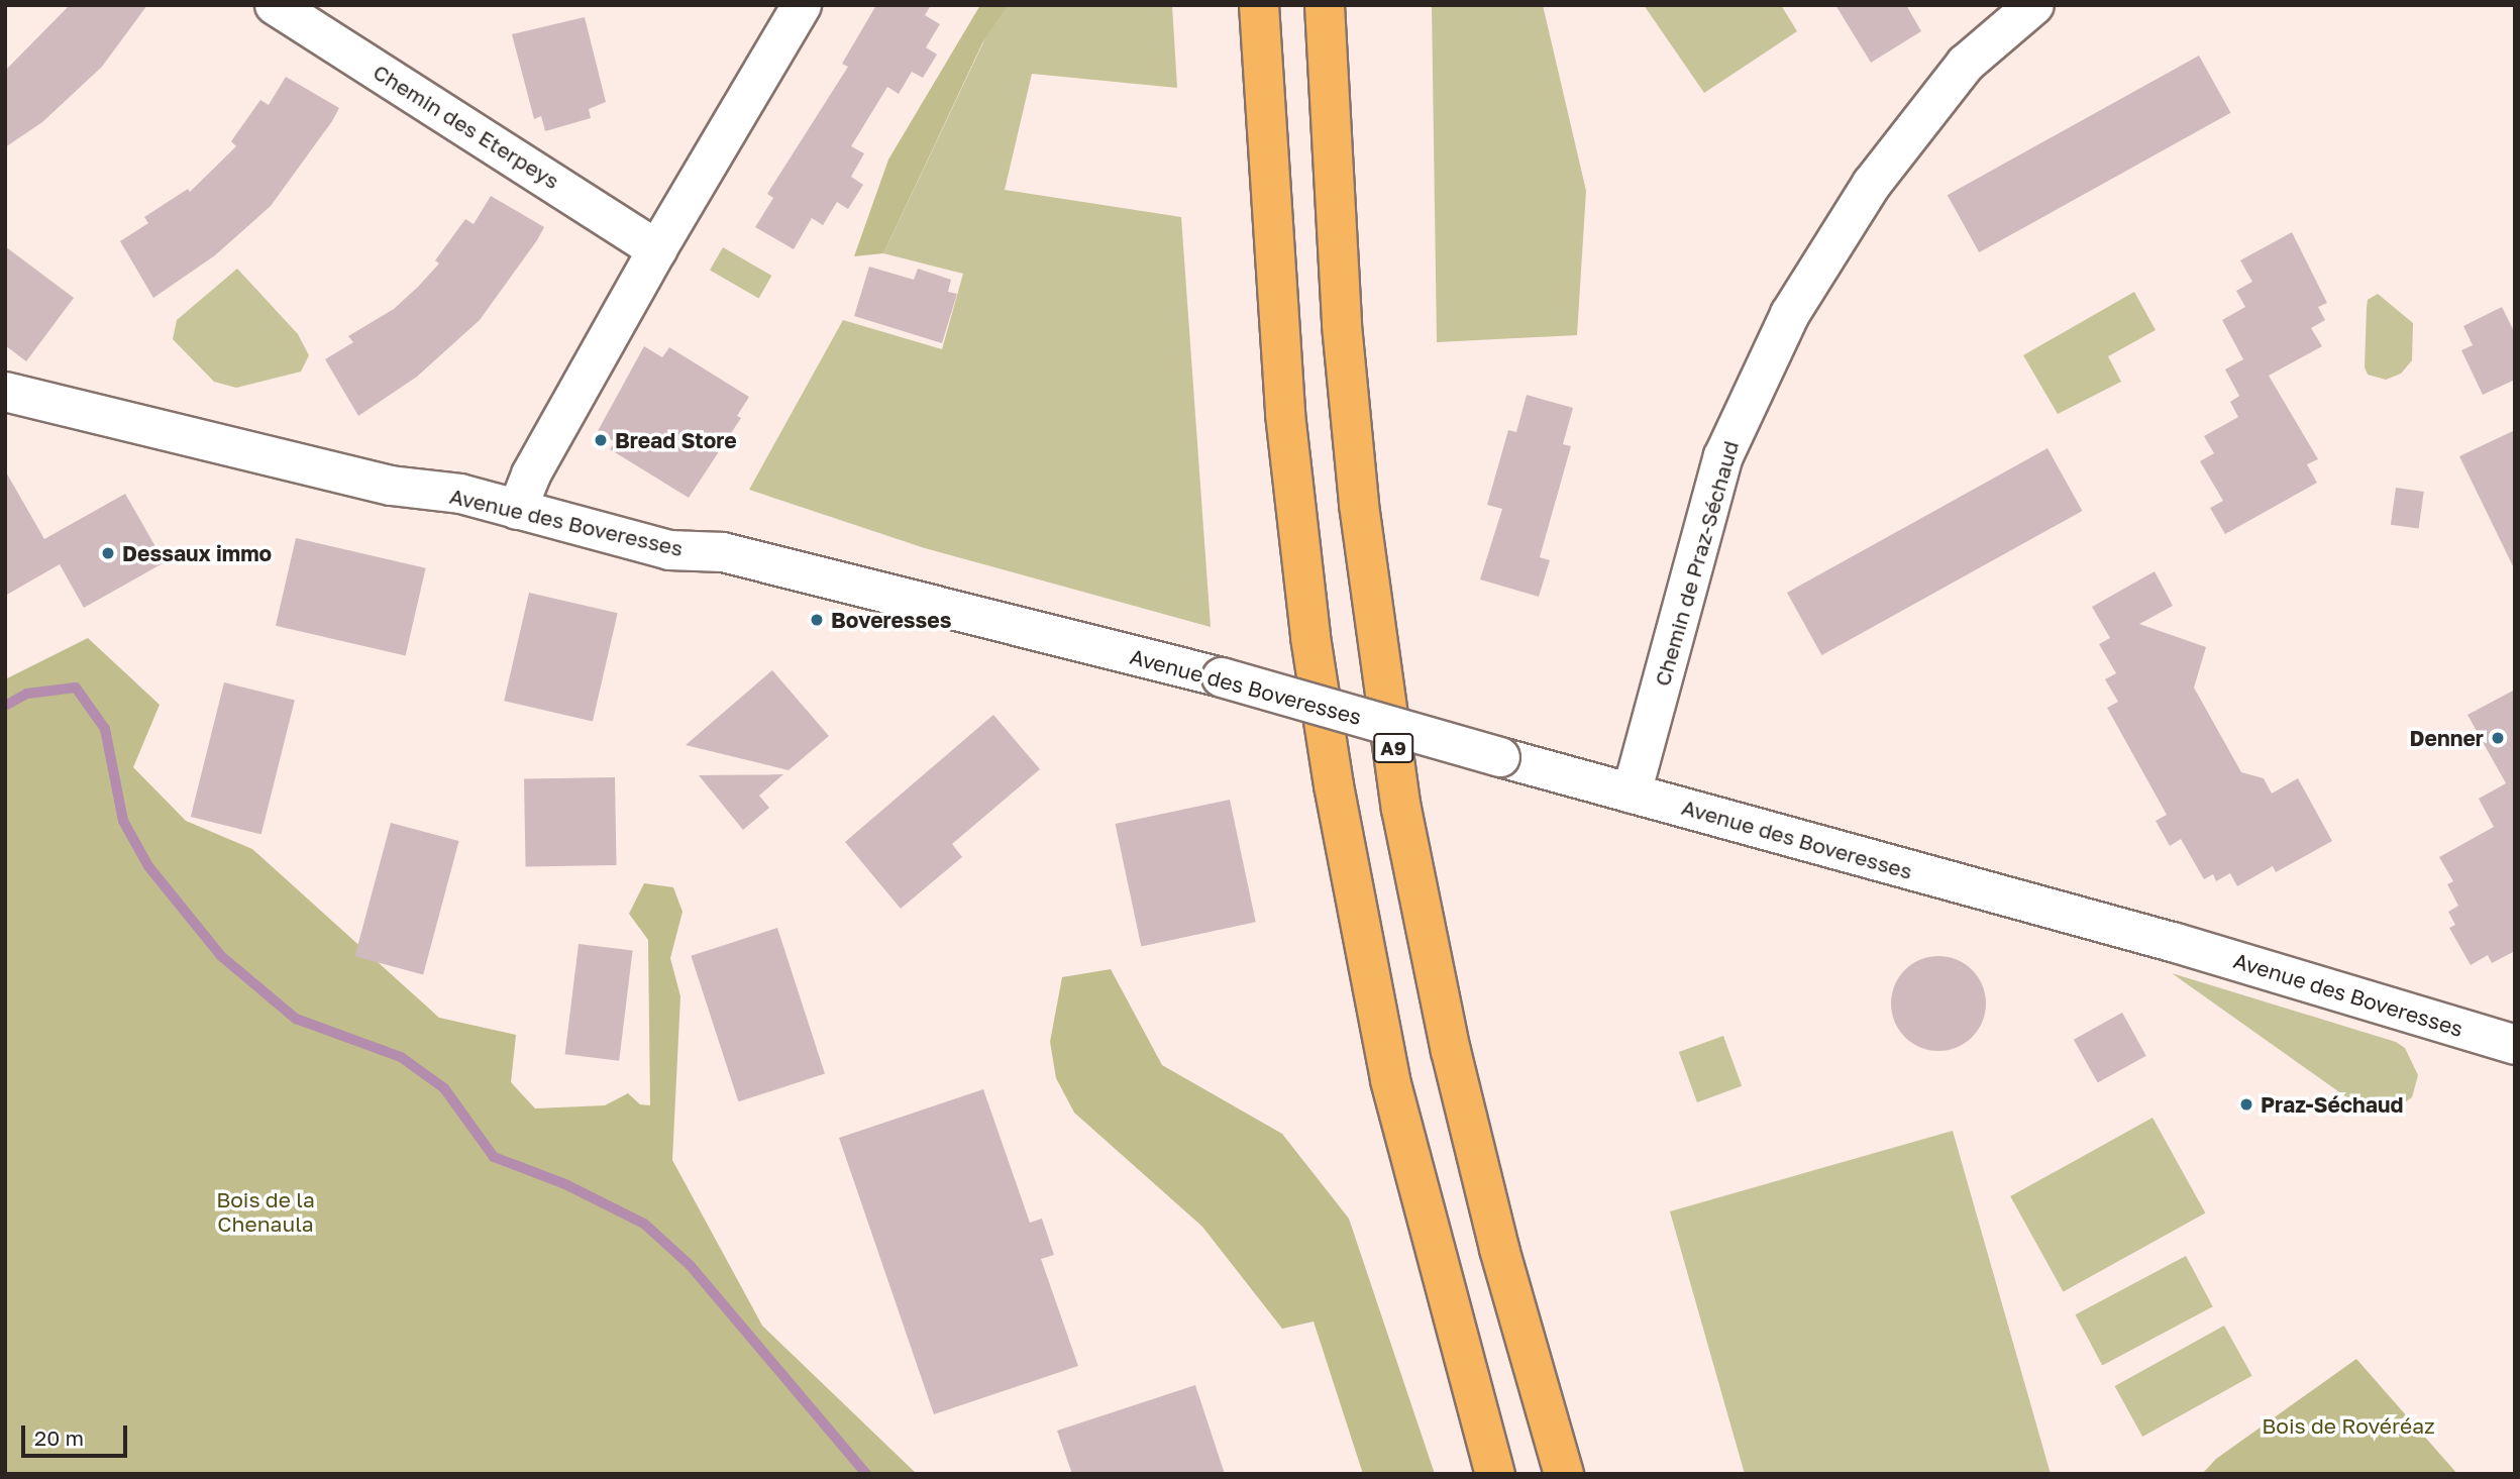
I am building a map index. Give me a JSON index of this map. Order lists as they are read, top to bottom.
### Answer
{
  "streets": {
    "highway": ["A9"],
    "street": ["Chemin des Eterpeys", "Avenue des Boveresses", "Chemin de Praz-Séchaud"]
  },
  "crossings": [
    ["Avenue des Boveresses", "Chemin de Praz-Séchaud"]
  ],
  "parks": ["Bois de la Chenaula", "Bois de Rovéréaz"],
  "places": [
    "Bread Store",
    "Dessaux immo",
    "Boveresses",
    "Denner",
    "Praz-Séchaud"
  ],
  "scale_bar": "20 m"
}
